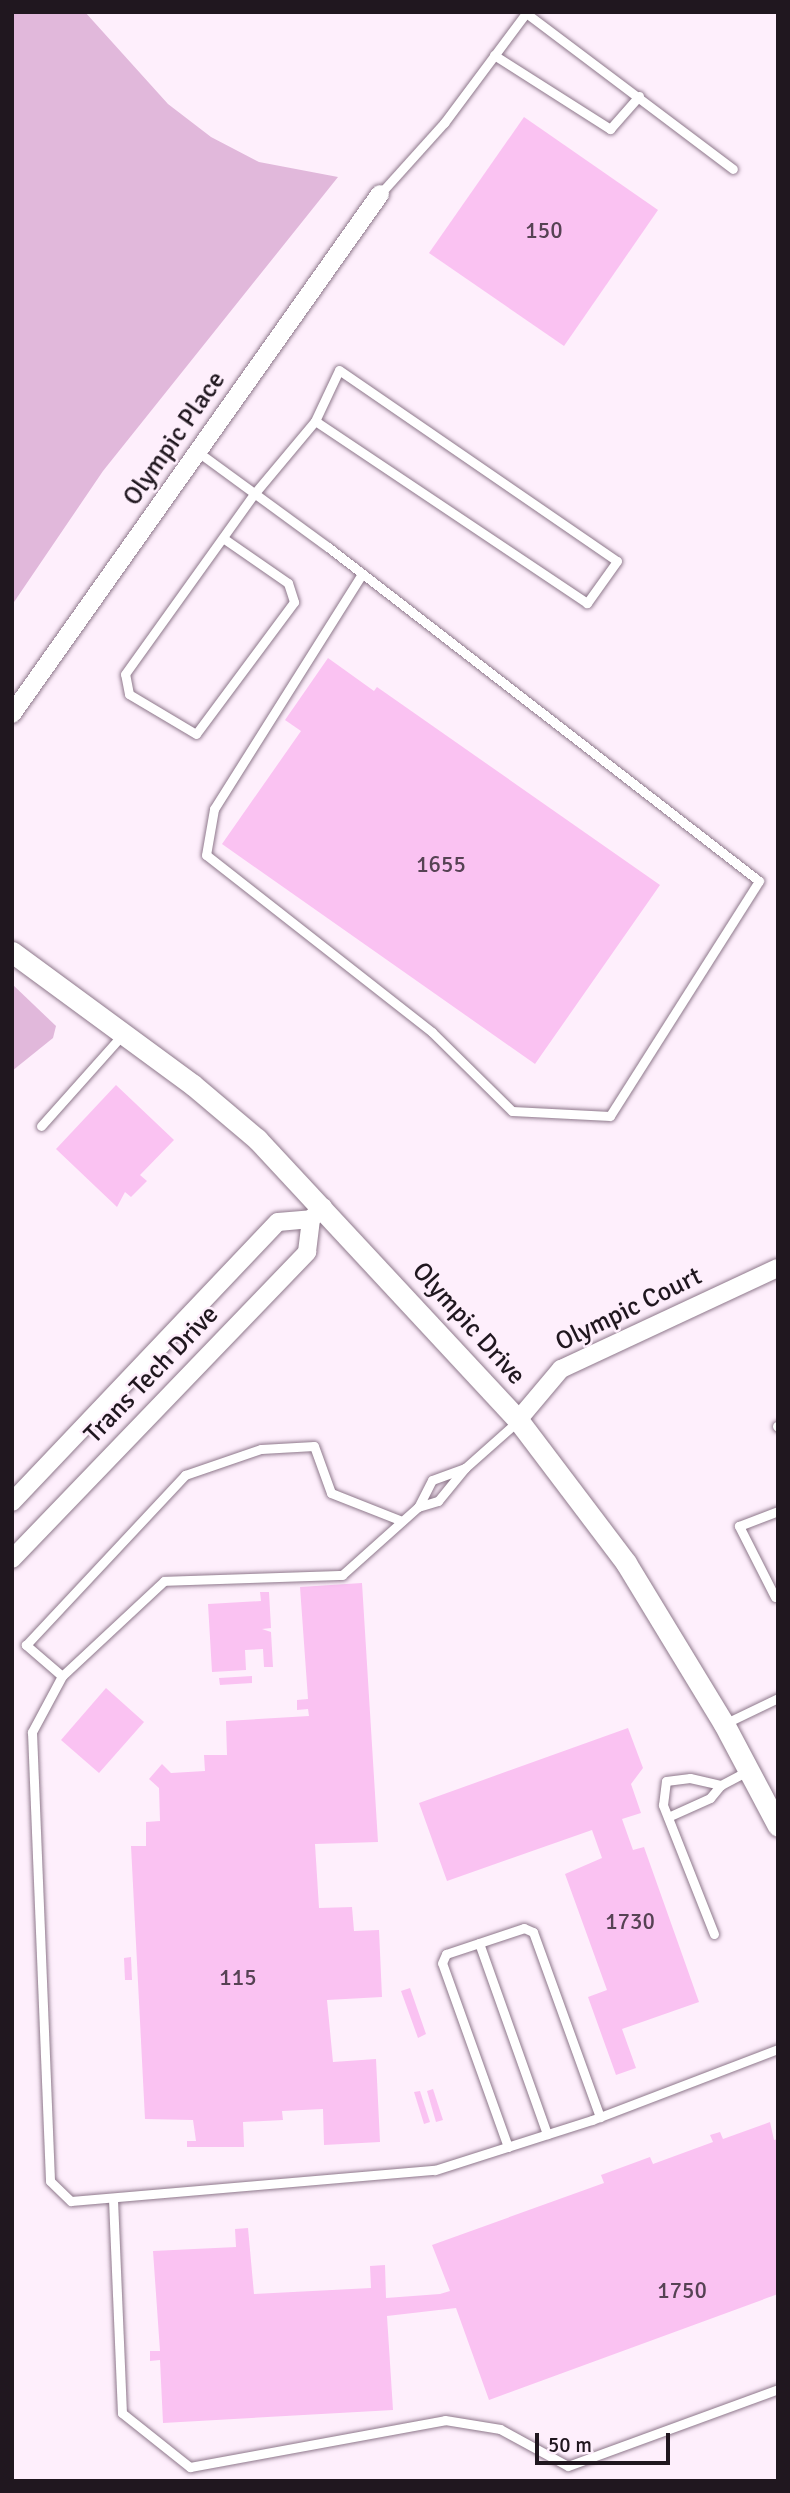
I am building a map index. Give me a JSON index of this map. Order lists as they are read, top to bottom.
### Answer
{
  "streets": {
    "street": [
      "Olympic Place",
      "Olympic Court",
      "Olympic Drive",
      "Trans Tech Drive"
    ]
  },
  "crossings": [
    ["Olympic Court", "Olympic Drive"],
    ["Olympic Drive", "Trans Tech Drive"]
  ],
  "house_numbers": [
    "150",
    "1655",
    "1730",
    "115",
    "1750"
  ],
  "scale_bar": "50 m"
}
